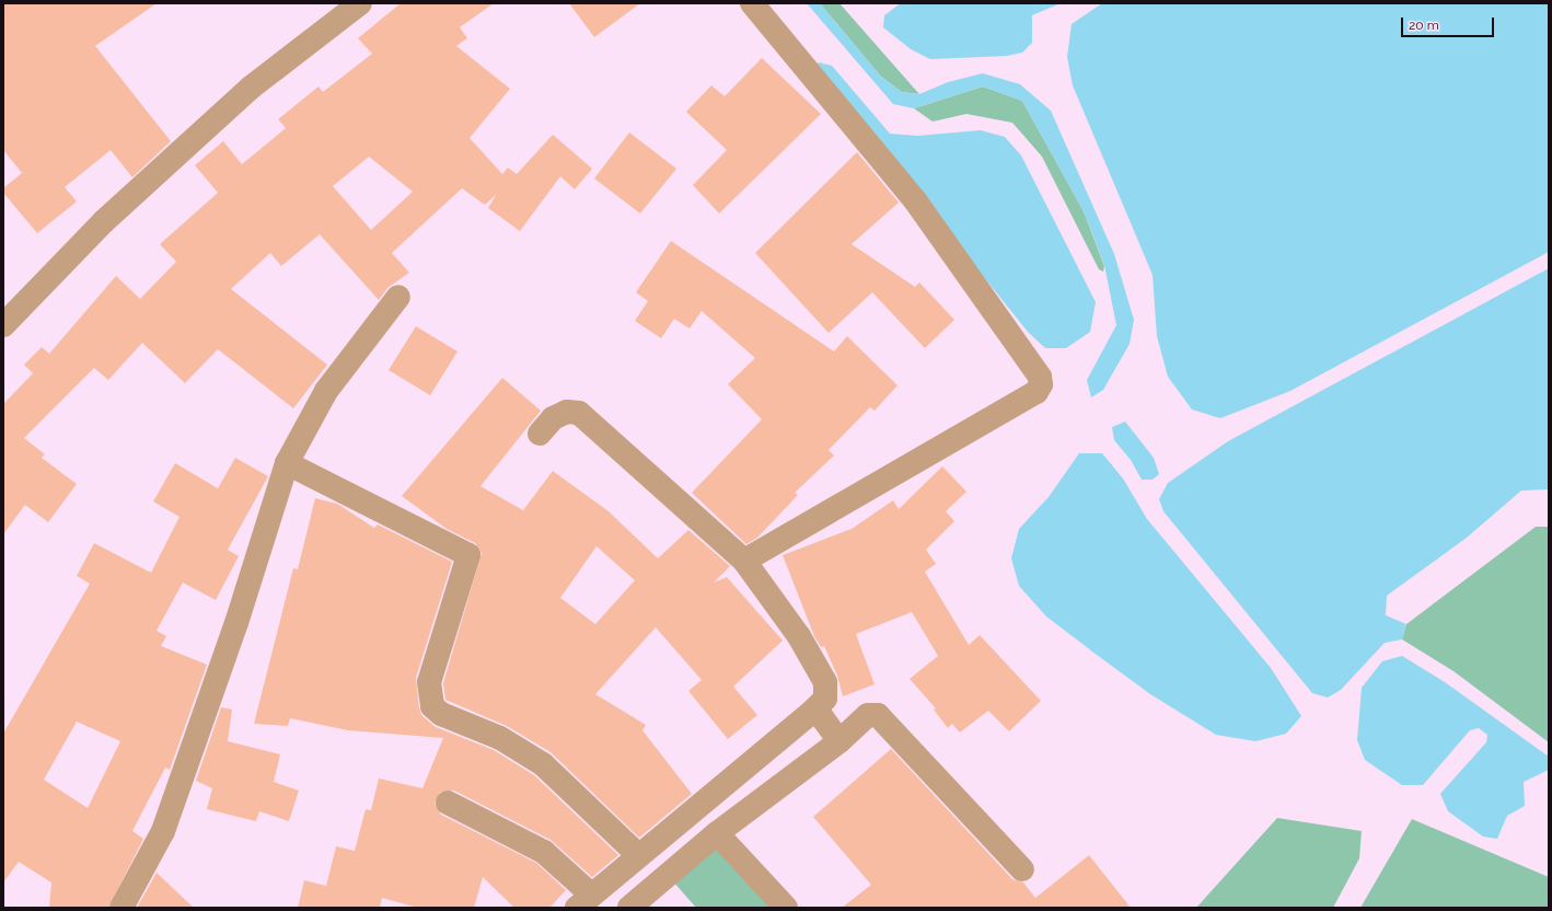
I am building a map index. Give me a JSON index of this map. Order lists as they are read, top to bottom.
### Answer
{
  "scale_bar": "20 m"
}
